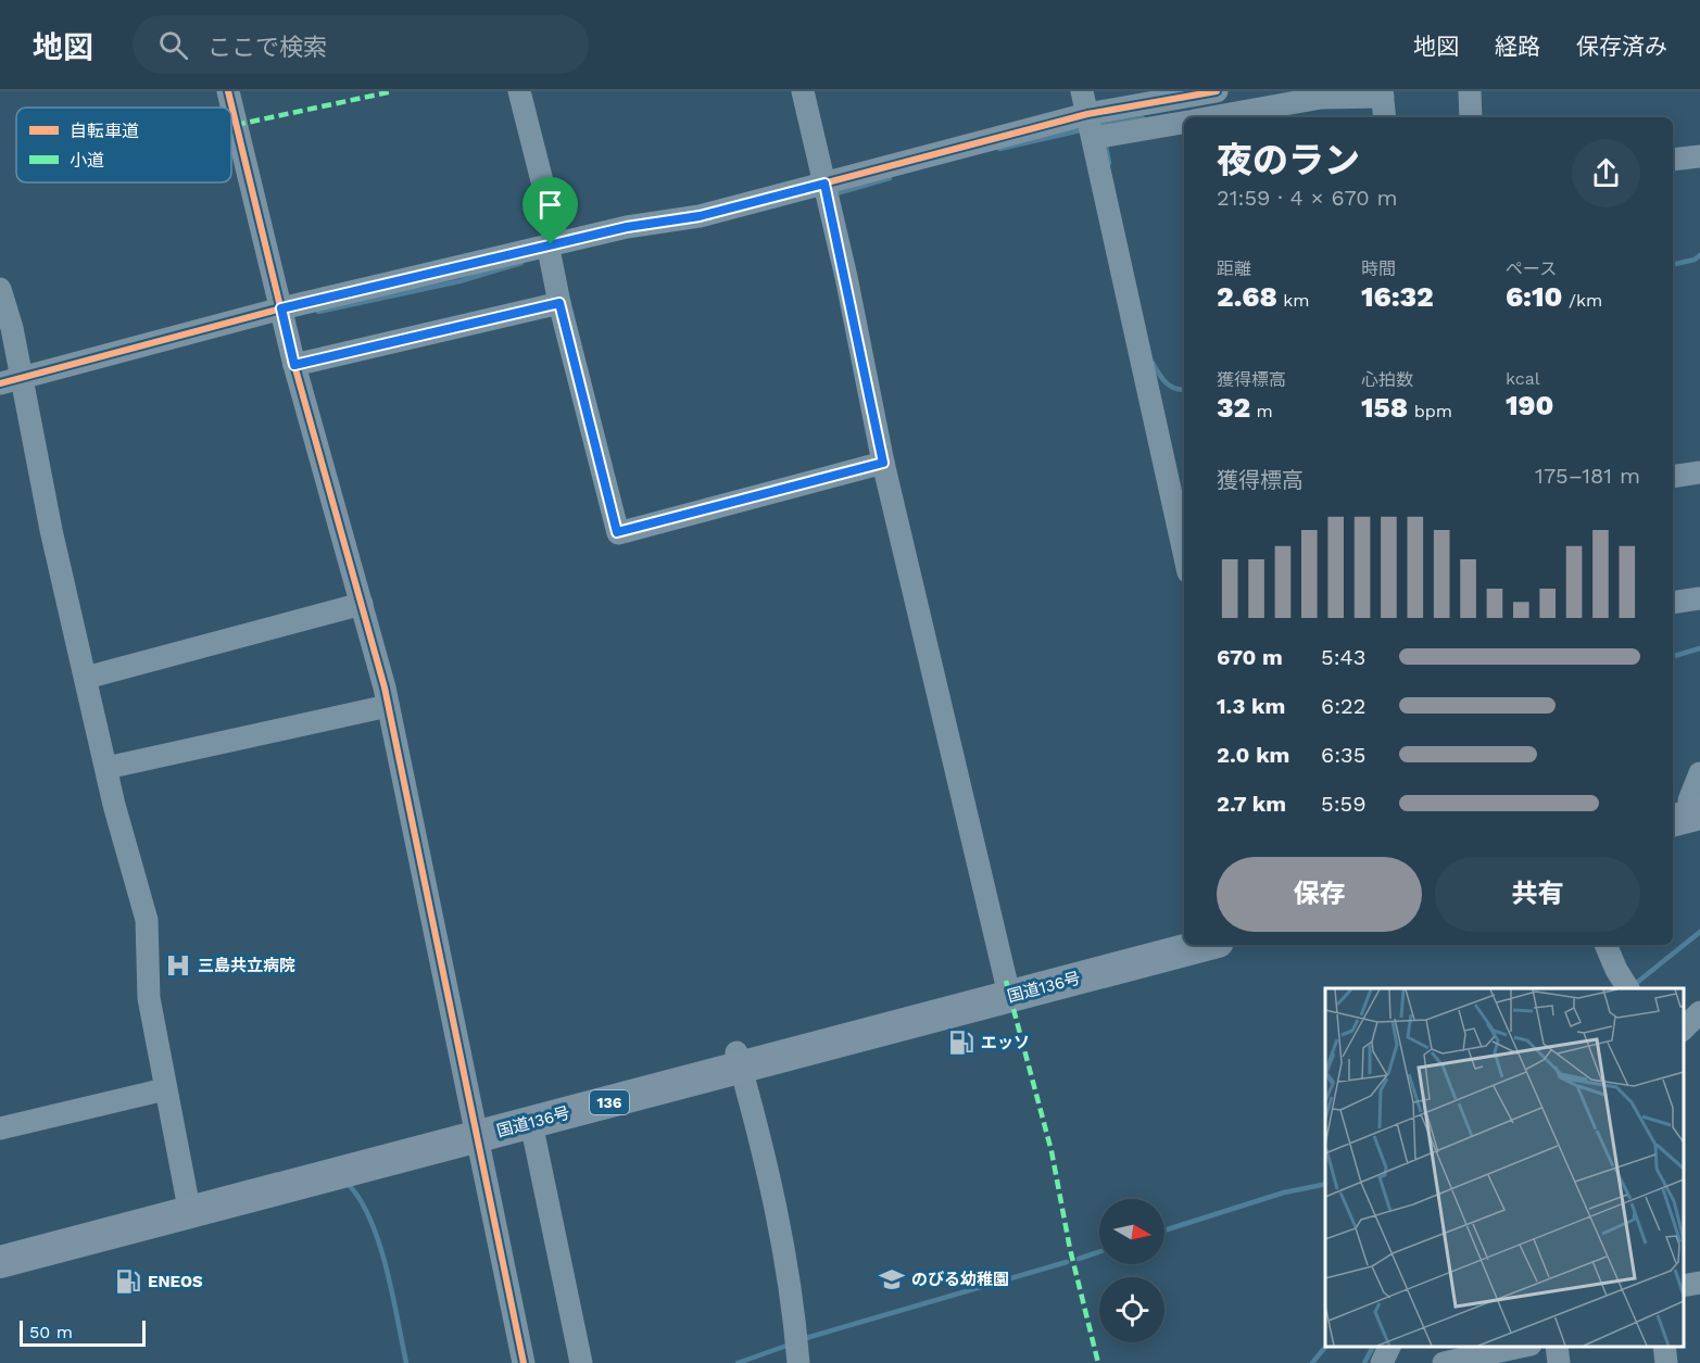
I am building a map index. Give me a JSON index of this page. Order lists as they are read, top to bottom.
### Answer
{
  "streets": {
    "highway": ["国道136号", "136"]
  },
  "places": {
    "hospital": ["三島共立病院"],
    "fuel station": ["エッソ", "ENEOS"],
    "school or university": ["のびる幼稚園"]
  },
  "legend": ["自転車道", "小道"],
  "scale_bar": "50 m",
  "north": "right",
  "page": {
    "header": "地図",
    "search": "ここで検索",
    "nav": ["地図", "経路", "保存済み"],
    "heading": ["夜のラン", "21:59 · 4 × 670 m"],
    "stats": [
      ["距離", "2.68 km"],
      ["時間", "16:32"],
      ["ペース", "6:10 /km"],
      ["獲得標高", "32 m"],
      ["心拍数", "158 bpm"],
      ["kcal", "190"]
    ],
    "chart": ["獲得標高", "175–181 m"],
    "list": [
      {
        "name": "670 m",
        "note": "5:43"
      },
      {
        "name": "1.3 km",
        "note": "6:22"
      },
      {
        "name": "2.0 km",
        "note": "6:35"
      },
      {
        "name": "2.7 km",
        "note": "5:59"
      }
    ],
    "buttons": ["保存", "共有"],
    "scale": "50 m"
  }
}
